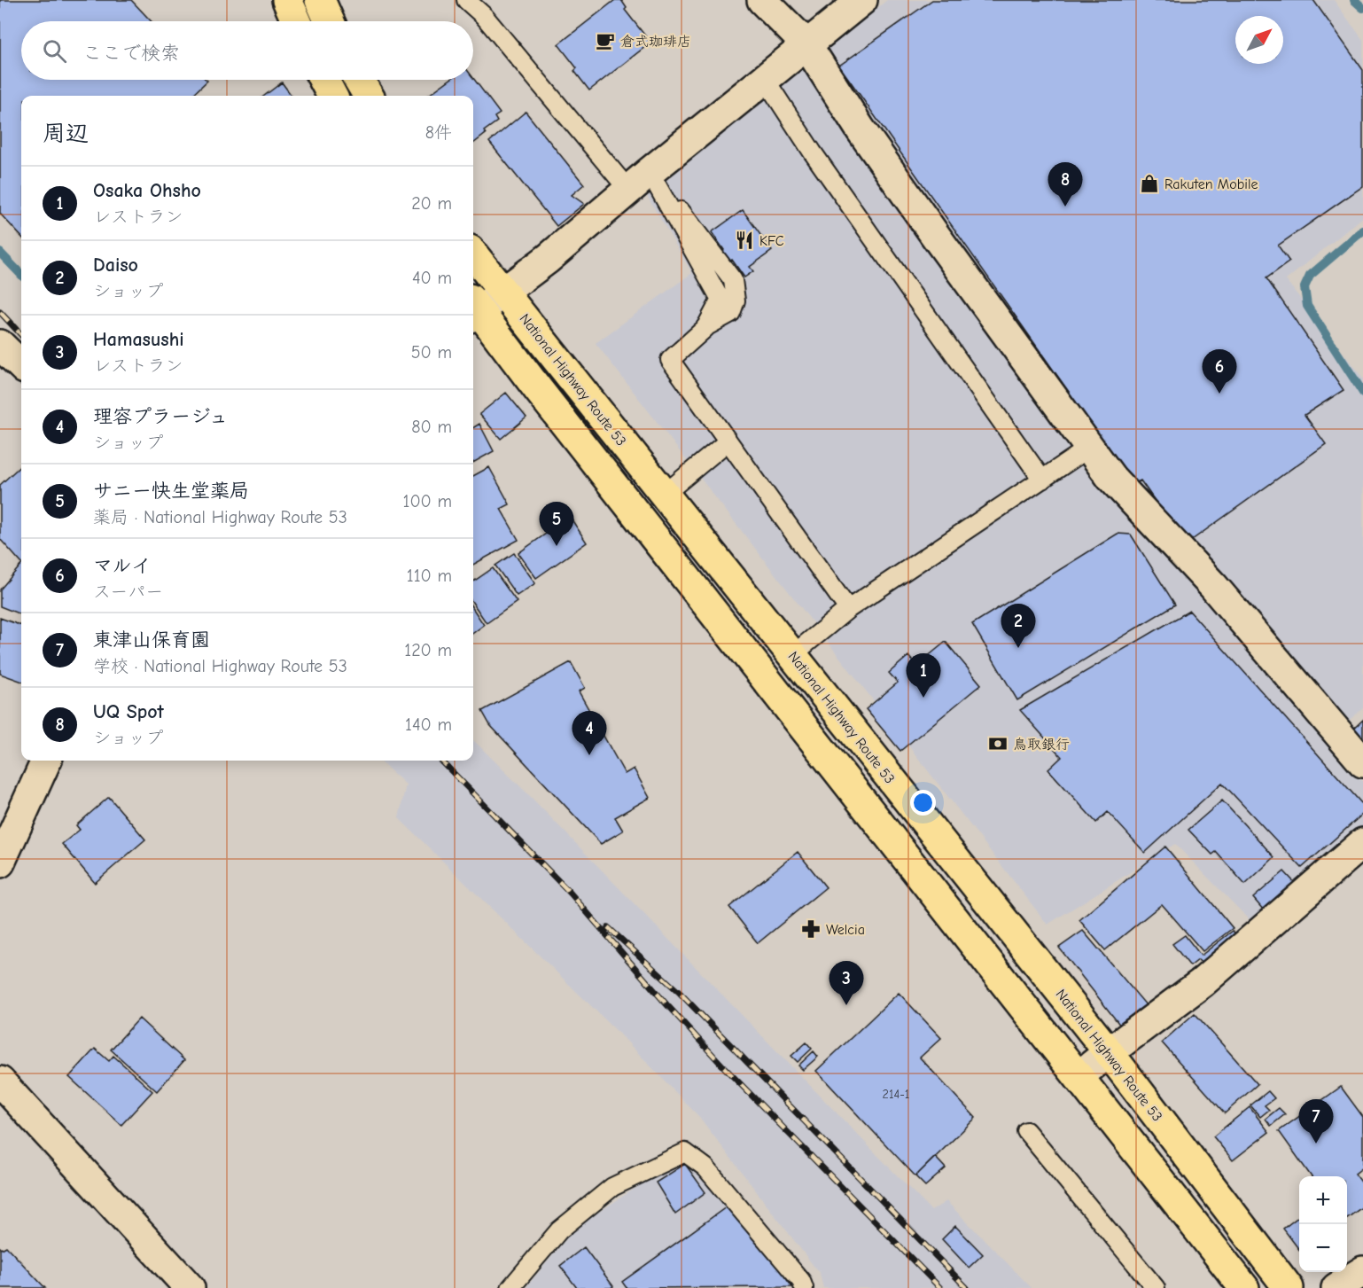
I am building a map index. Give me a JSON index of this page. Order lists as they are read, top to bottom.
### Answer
{
  "streets": {
    "highway": ["National Highway Route 53"]
  },
  "places": {
    "cafe": ["倉式珈琲店"],
    "shop": ["Rakuten Mobile"],
    "restaurant": ["KFC"],
    "bank": ["鳥取銀行"],
    "pharmacy": ["Welcia"]
  },
  "house_numbers": ["214-1"],
  "north": "top right",
  "page": {
    "search": "ここで検索",
    "heading": ["周辺", "8件"],
    "pins": [
      "8",
      "6",
      "5",
      "2",
      "1",
      "4",
      "3",
      "7"
    ],
    "list": [
      {
        "mark": "1",
        "name": "Osaka Ohsho",
        "note": "レストラン",
        "value": "20 m"
      },
      {
        "mark": "2",
        "name": "Daiso",
        "note": "ショップ",
        "value": "40 m"
      },
      {
        "mark": "3",
        "name": "Hamasushi",
        "note": "レストラン",
        "value": "50 m"
      },
      {
        "mark": "4",
        "name": "理容プラージュ",
        "note": "ショップ",
        "value": "80 m"
      },
      {
        "mark": "5",
        "name": "サニー快生堂薬局",
        "note": "薬局 · National Highway Route 53",
        "value": "100 m"
      },
      {
        "mark": "6",
        "name": "マルイ",
        "note": "スーパー",
        "value": "110 m"
      },
      {
        "mark": "7",
        "name": "東津山保育園",
        "note": "学校 · National Highway Route 53",
        "value": "120 m"
      },
      {
        "mark": "8",
        "name": "UQ Spot",
        "note": "ショップ",
        "value": "140 m"
      }
    ],
    "map_buttons": ["+", "−"]
  }
}
